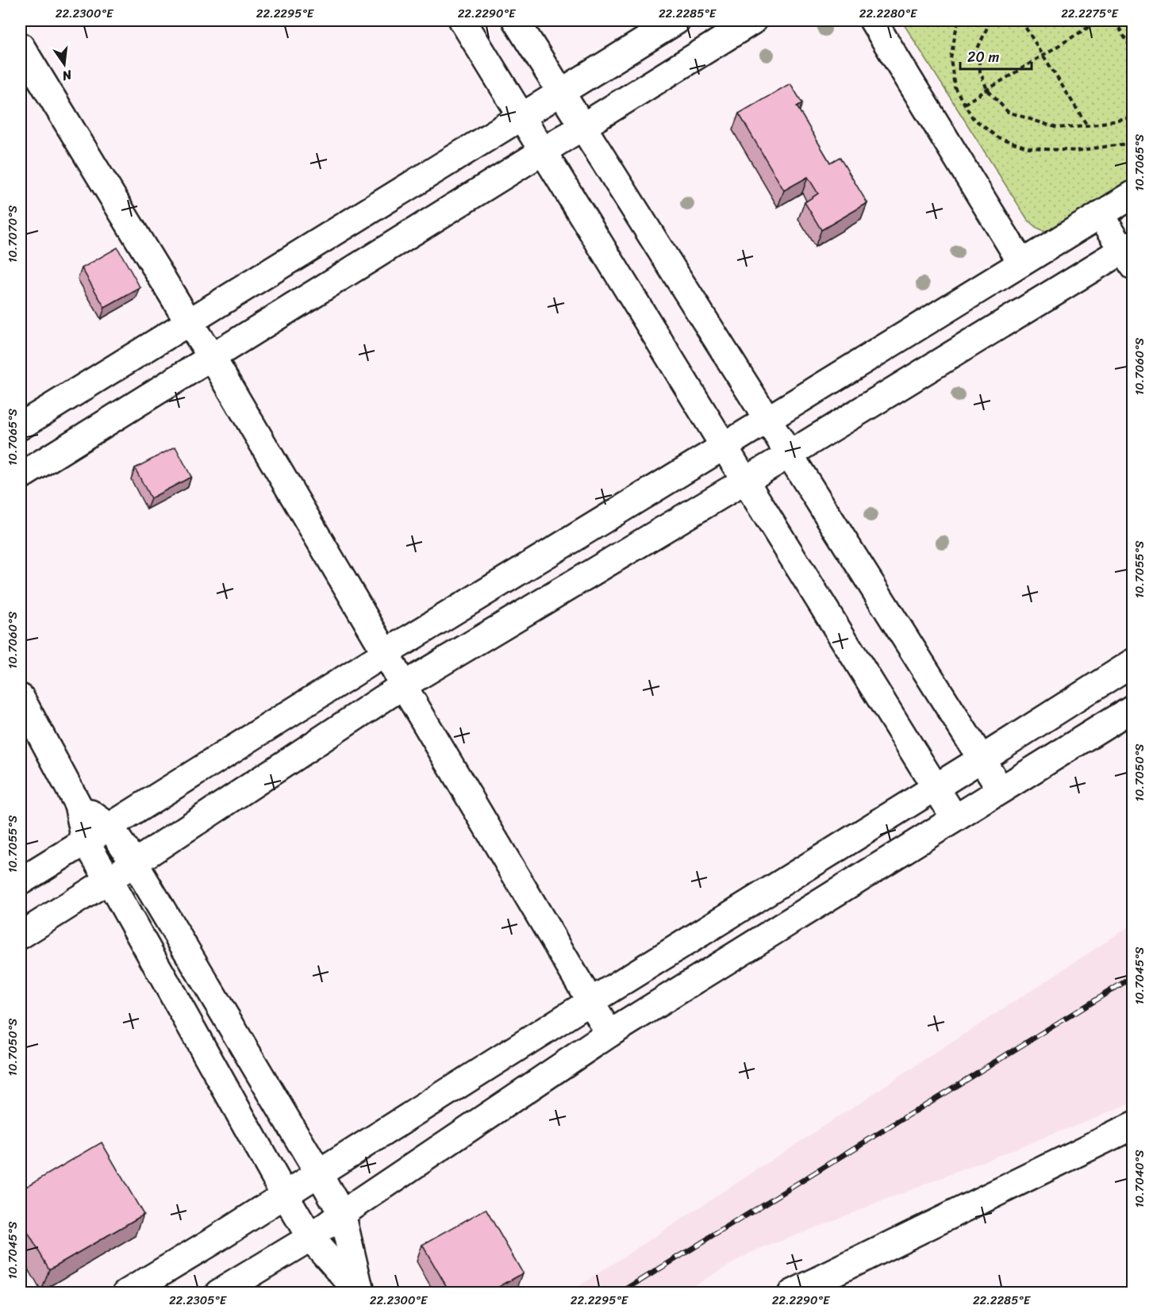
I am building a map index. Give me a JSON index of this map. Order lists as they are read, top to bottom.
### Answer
{
  "scale_bar": "20 m",
  "north": "bottom",
  "coordinates": [
    "22.2300°E",
    "22.2295°E",
    "22.2290°E",
    "22.2285°E",
    "22.2280°E",
    "22.2275°E",
    "10.7065°S",
    "10.7070°S",
    "10.7060°S",
    "10.7055°S",
    "10.7050°S",
    "10.7045°S",
    "10.7040°S",
    "22.2305°E"
  ]
}
